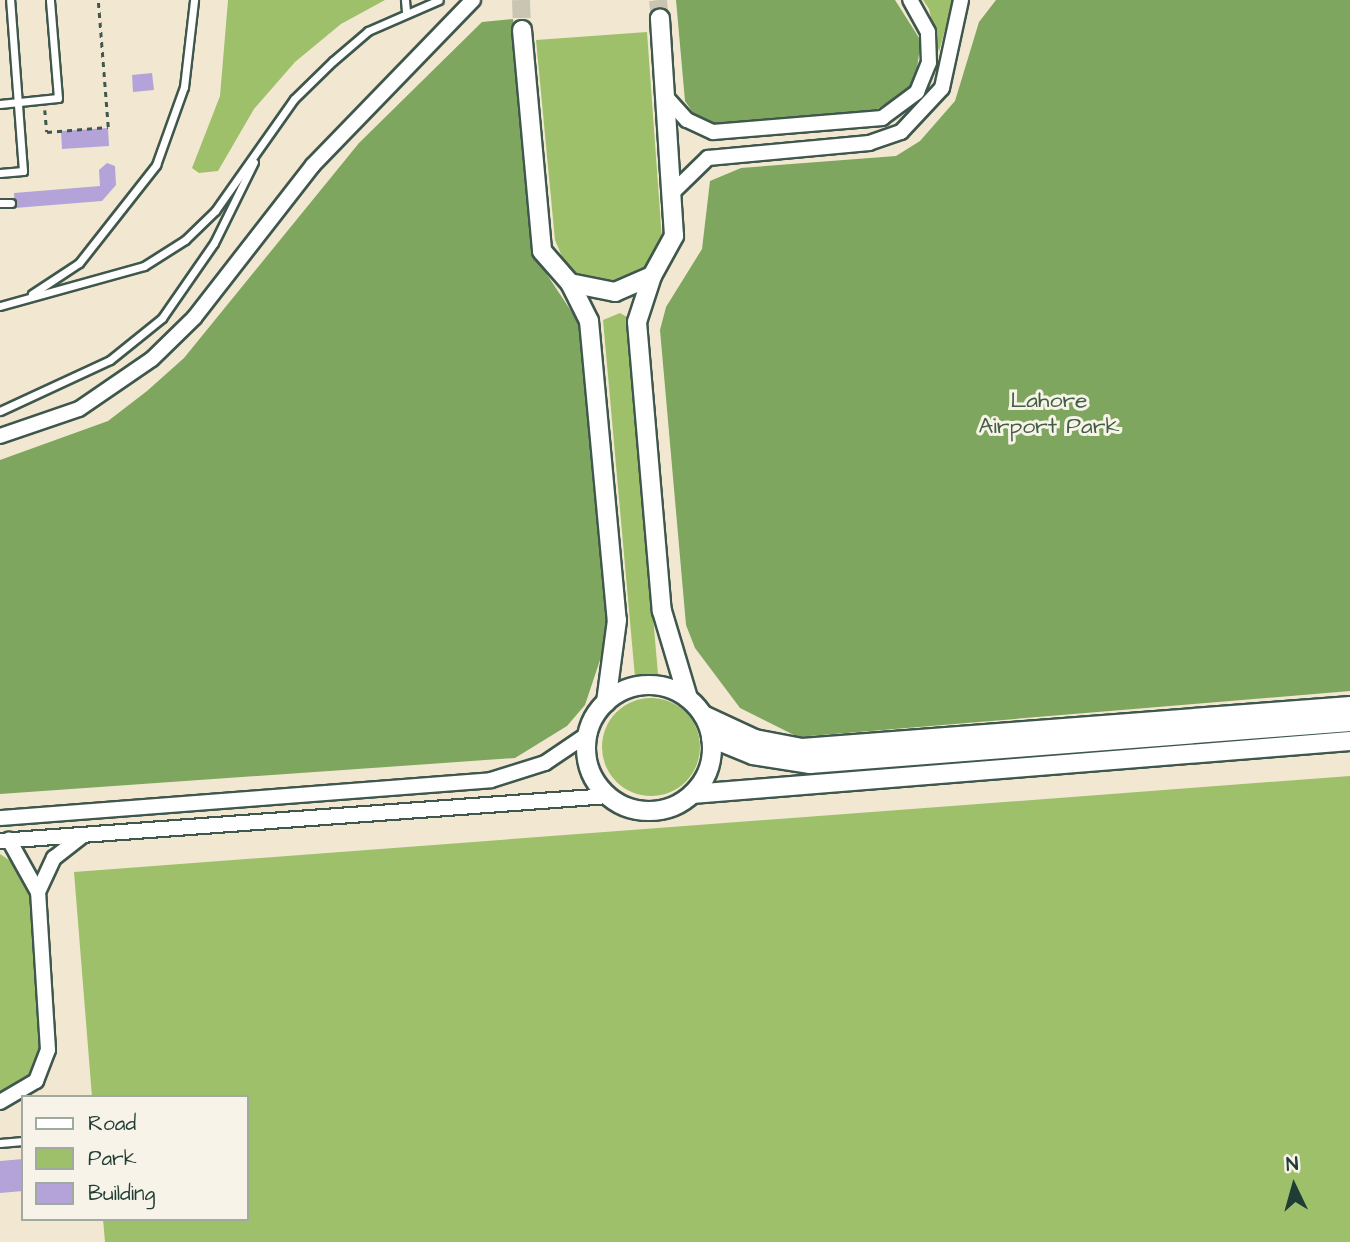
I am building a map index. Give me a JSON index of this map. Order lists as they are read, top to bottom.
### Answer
{
  "parks": ["Lahore Airport Park"],
  "legend": ["Road", "Park", "Building"],
  "north": "top"
}
